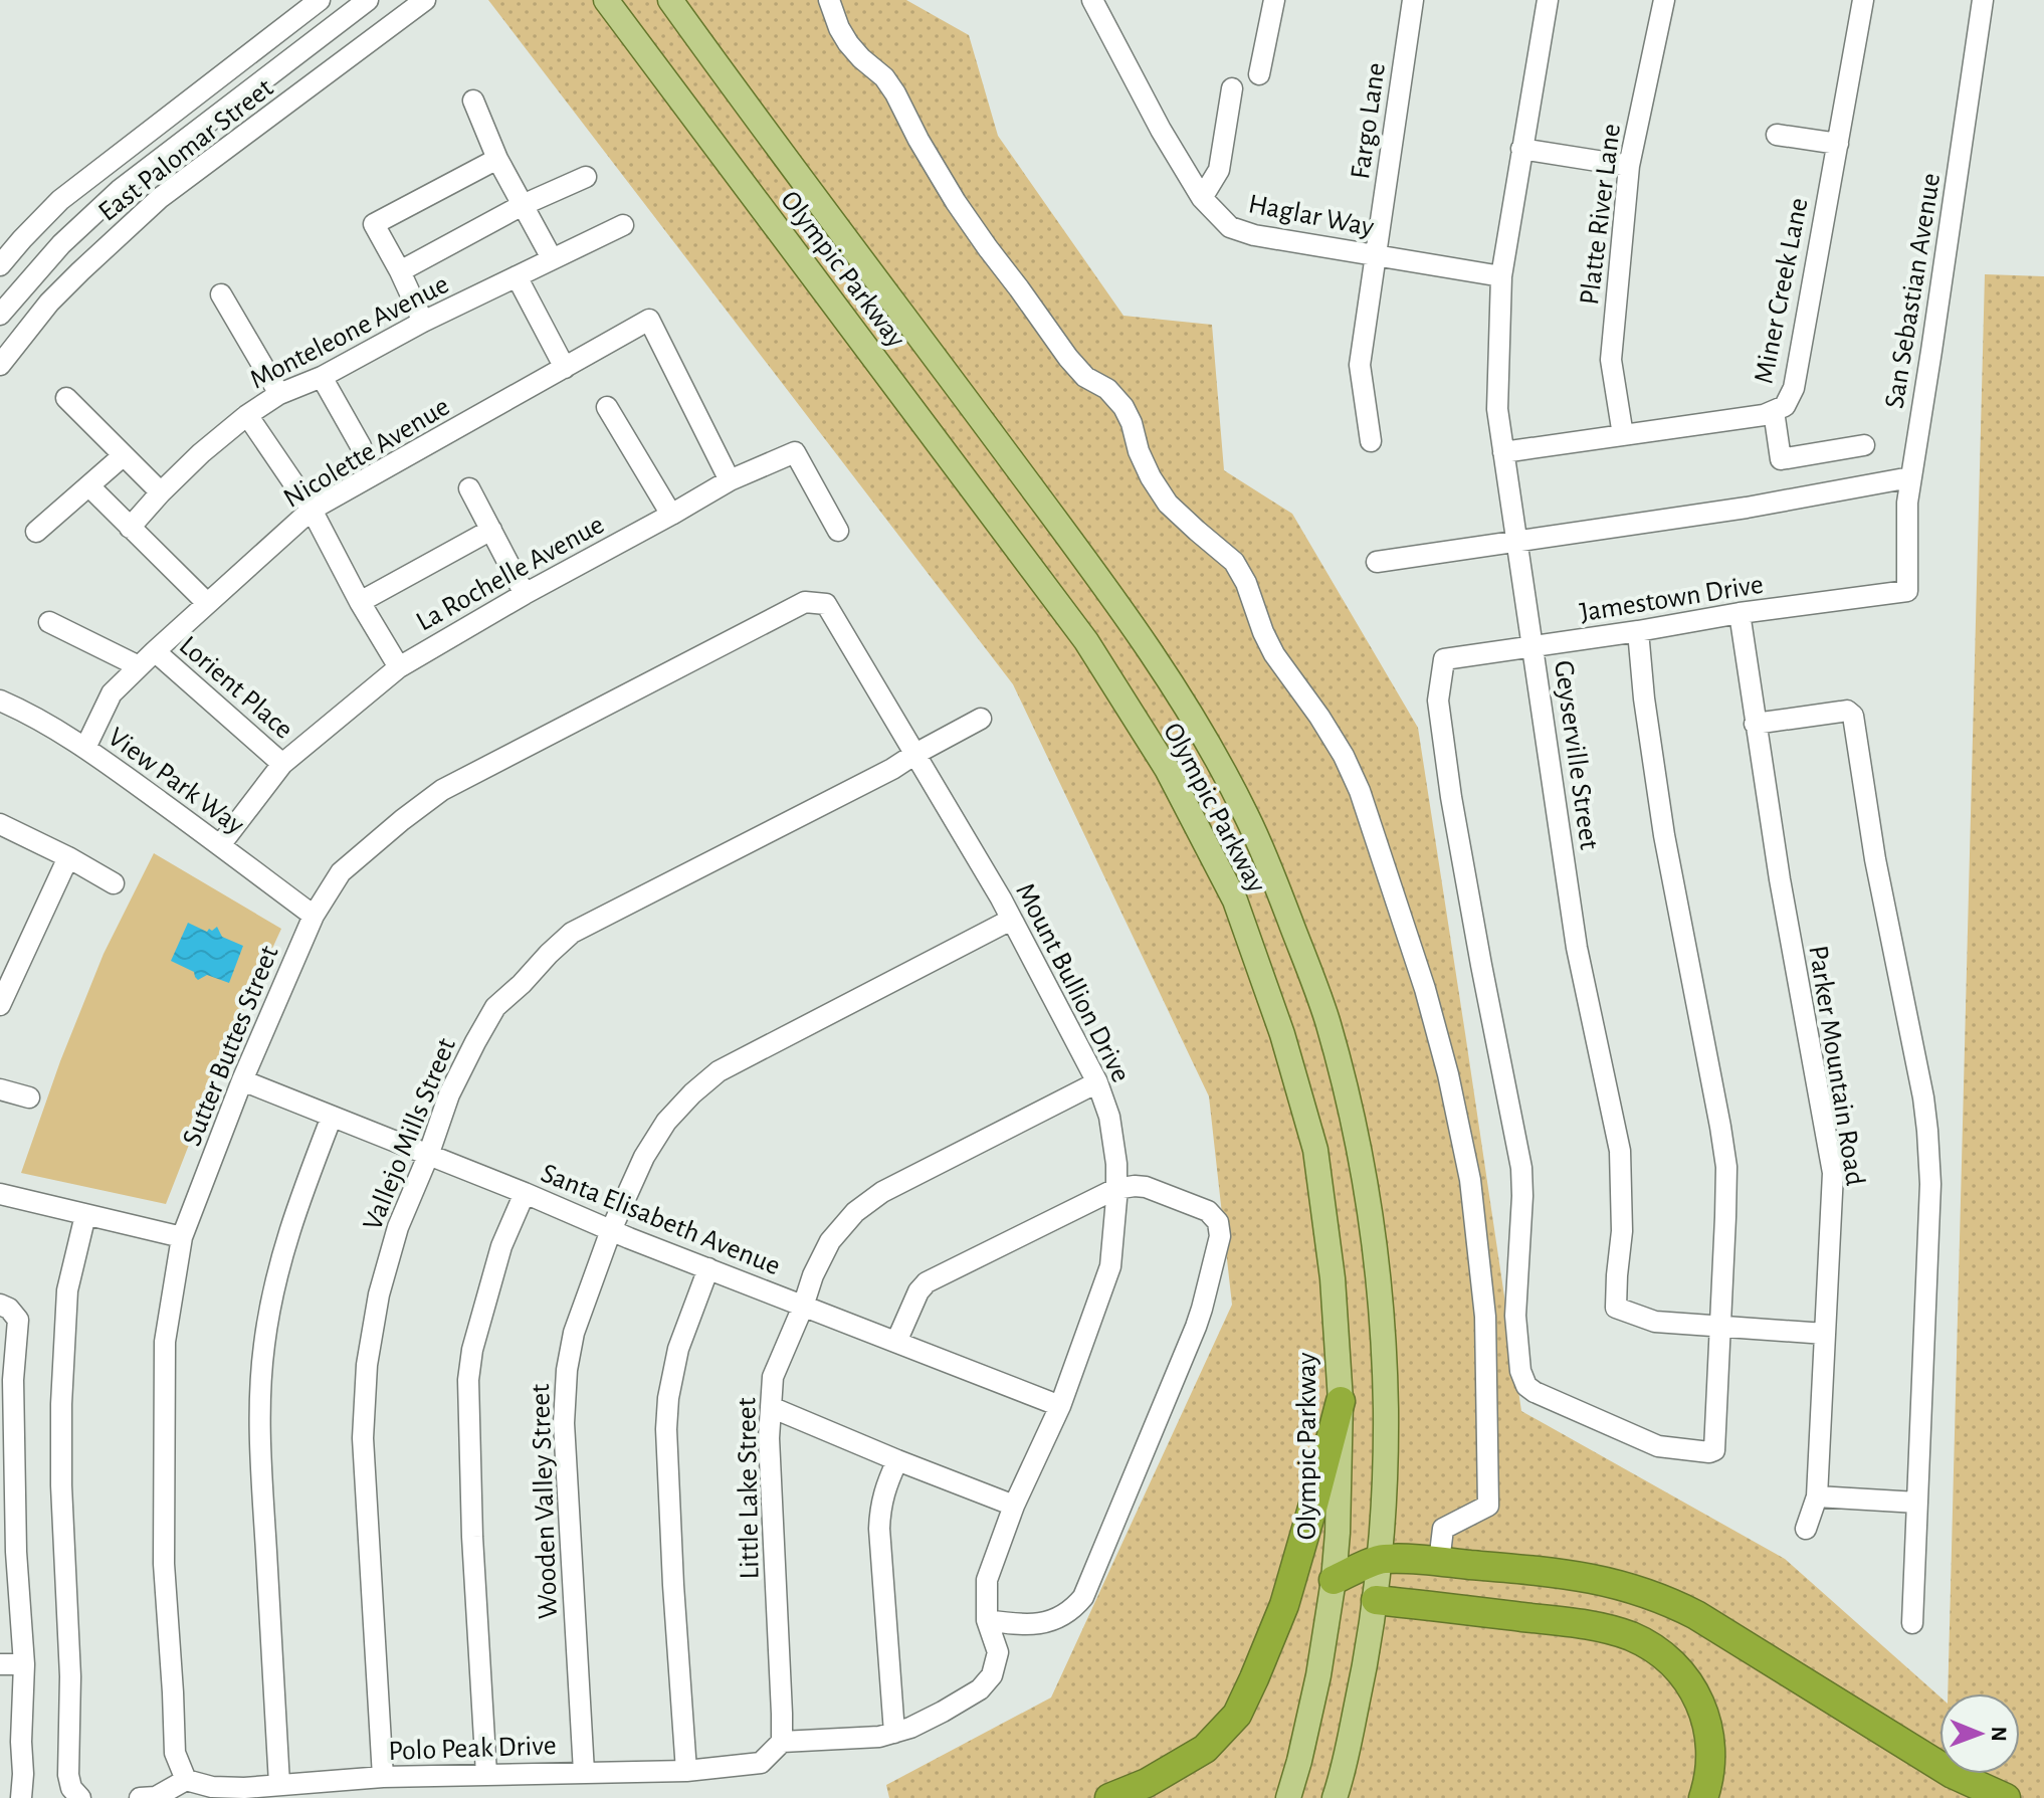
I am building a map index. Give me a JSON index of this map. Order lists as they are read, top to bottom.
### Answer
{
  "streets": {
    "main road": ["Olympic Parkway"],
    "street": [
      "Fargo Lane",
      "East Palomar Street",
      "Haglar Way",
      "Platte River Lane",
      "Miner Creek Lane",
      "San Sebastian Avenue",
      "Monteleone Avenue",
      "Nicolette Avenue",
      "La Rochelle Avenue",
      "Jamestown Drive",
      "Lorient Place",
      "Geyserville Street",
      "View Park Way",
      "Mount Bullion Drive",
      "Sutter Buttes Street",
      "Parker Mountain Road",
      "Vallejo Mills Street",
      "Santa Elisabeth Avenue",
      "Little Lake Street",
      "Wooden Valley Street",
      "Polo Peak Drive"
    ]
  },
  "crossings": [
    ["Fargo Lane", "Haglar Way"],
    ["Haglar Way", "Geyserville Street"],
    ["Platte River Lane", "Miner Creek Lane"],
    ["Miner Creek Lane", "Geyserville Street"],
    ["San Sebastian Avenue", "Jamestown Drive"],
    ["Nicolette Avenue", "La Rochelle Avenue"],
    ["Nicolette Avenue", "Lorient Place"],
    ["Nicolette Avenue", "View Park Way"],
    ["La Rochelle Avenue", "Lorient Place"],
    ["La Rochelle Avenue", "View Park Way"],
    ["Jamestown Drive", "Geyserville Street"],
    ["Jamestown Drive", "Parker Mountain Road"],
    ["Geyserville Street", "Parker Mountain Road"],
    ["View Park Way", "Sutter Buttes Street"],
    ["Mount Bullion Drive", "Sutter Buttes Street"],
    ["Mount Bullion Drive", "Vallejo Mills Street"],
    ["Mount Bullion Drive", "Santa Elisabeth Avenue"],
    ["Mount Bullion Drive", "Little Lake Street"],
    ["Mount Bullion Drive", "Wooden Valley Street"],
    ["Mount Bullion Drive", "Polo Peak Drive"],
    ["Sutter Buttes Street", "Santa Elisabeth Avenue"],
    ["Sutter Buttes Street", "Polo Peak Drive"],
    ["Vallejo Mills Street", "Santa Elisabeth Avenue"],
    ["Vallejo Mills Street", "Polo Peak Drive"],
    ["Santa Elisabeth Avenue", "Little Lake Street"],
    ["Santa Elisabeth Avenue", "Wooden Valley Street"],
    ["Little Lake Street", "Polo Peak Drive"],
    ["Wooden Valley Street", "Polo Peak Drive"]
  ],
  "north": "right"
}
